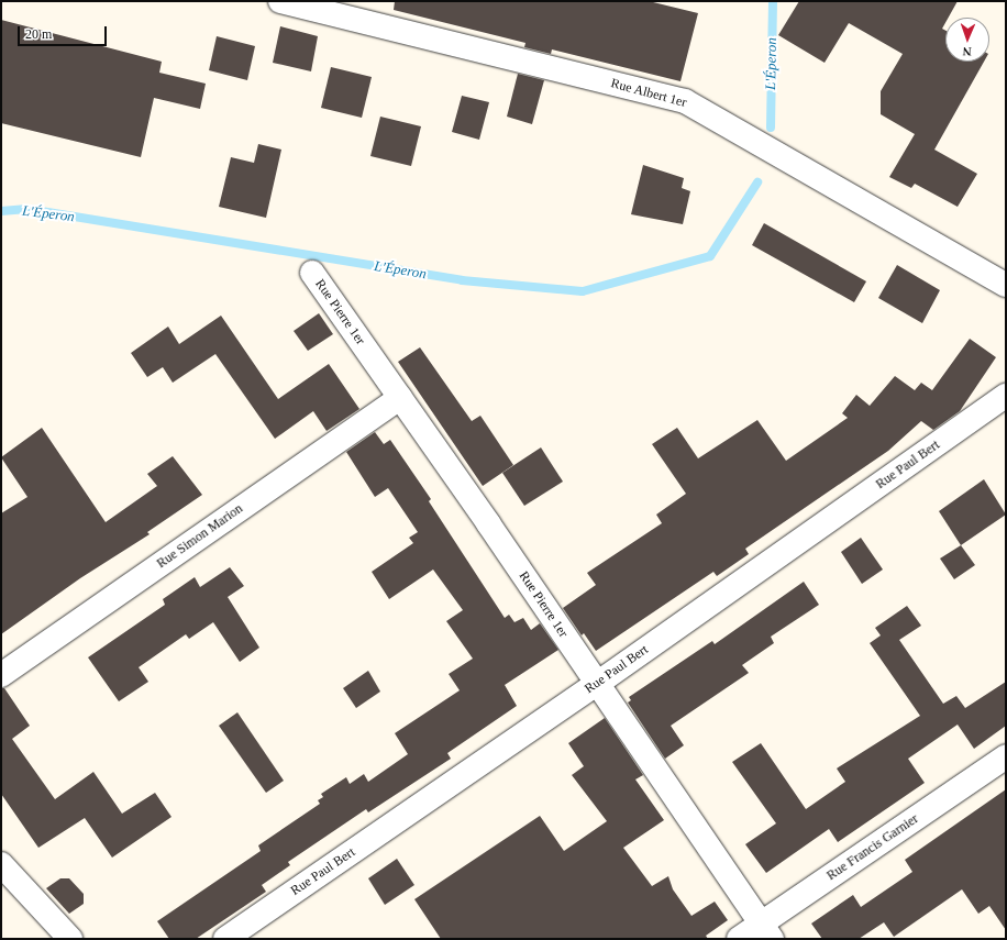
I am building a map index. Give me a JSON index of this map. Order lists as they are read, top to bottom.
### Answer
{
  "streets": {
    "street": [
      "Rue Albert 1er",
      "Rue Pierre 1er",
      "Rue Paul Bert",
      "Rue Simon Marion",
      "Rue Francis Garnier"
    ]
  },
  "crossings": [
    ["Rue Pierre 1er", "Rue Paul Bert"],
    ["Rue Pierre 1er", "Rue Simon Marion"],
    ["Rue Pierre 1er", "Rue Francis Garnier"]
  ],
  "water": ["L'Éperon"],
  "scale_bar": "20 m",
  "north": "bottom"
}
